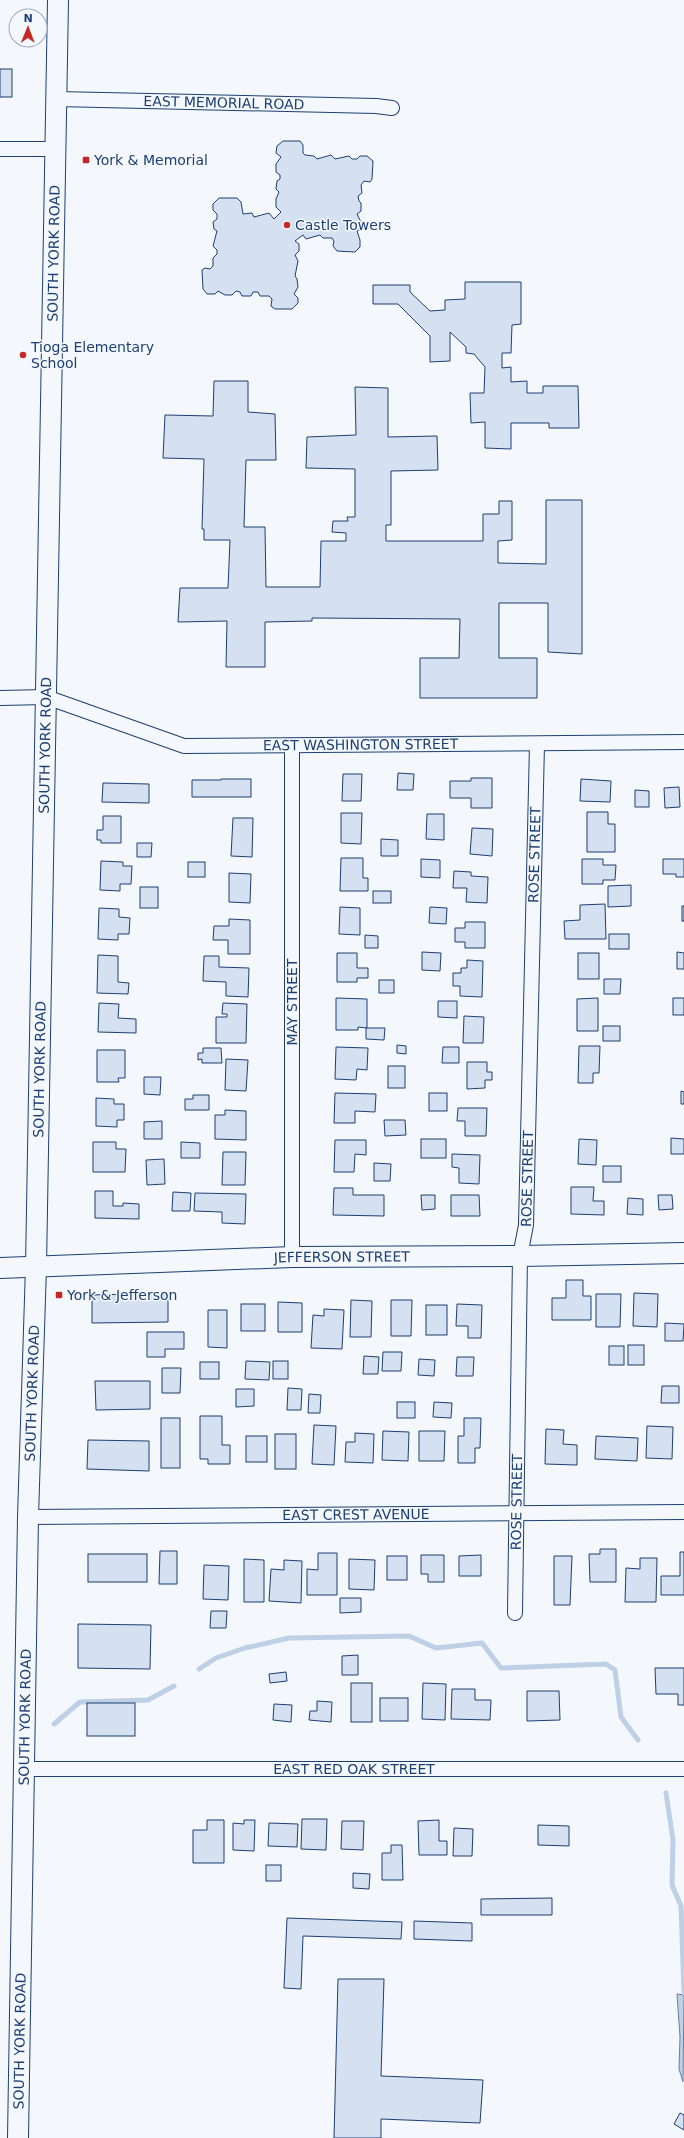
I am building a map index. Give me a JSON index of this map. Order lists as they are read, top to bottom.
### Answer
{
  "streets": {
    "main road": ["SOUTH YORK ROAD", "JEFFERSON STREET"],
    "street": [
      "EAST MEMORIAL ROAD",
      "EAST WASHINGTON STREET",
      "ROSE STREET",
      "MAY STREET",
      "EAST CREST AVENUE",
      "EAST RED OAK STREET"
    ]
  },
  "crossings": [
    ["EAST MEMORIAL ROAD", "SOUTH YORK ROAD"],
    ["SOUTH YORK ROAD", "EAST WASHINGTON STREET"],
    ["SOUTH YORK ROAD", "JEFFERSON STREET"],
    ["SOUTH YORK ROAD", "EAST CREST AVENUE"],
    ["SOUTH YORK ROAD", "EAST RED OAK STREET"],
    ["EAST WASHINGTON STREET", "ROSE STREET"],
    ["EAST WASHINGTON STREET", "MAY STREET"],
    ["ROSE STREET", "JEFFERSON STREET"],
    ["ROSE STREET", "EAST CREST AVENUE"],
    ["MAY STREET", "JEFFERSON STREET"]
  ],
  "places": {
    "transit": ["York & Memorial", "York & Jefferson"],
    "other": ["Castle Towers", "Tioga Elementary School"]
  },
  "north": "top"
}
